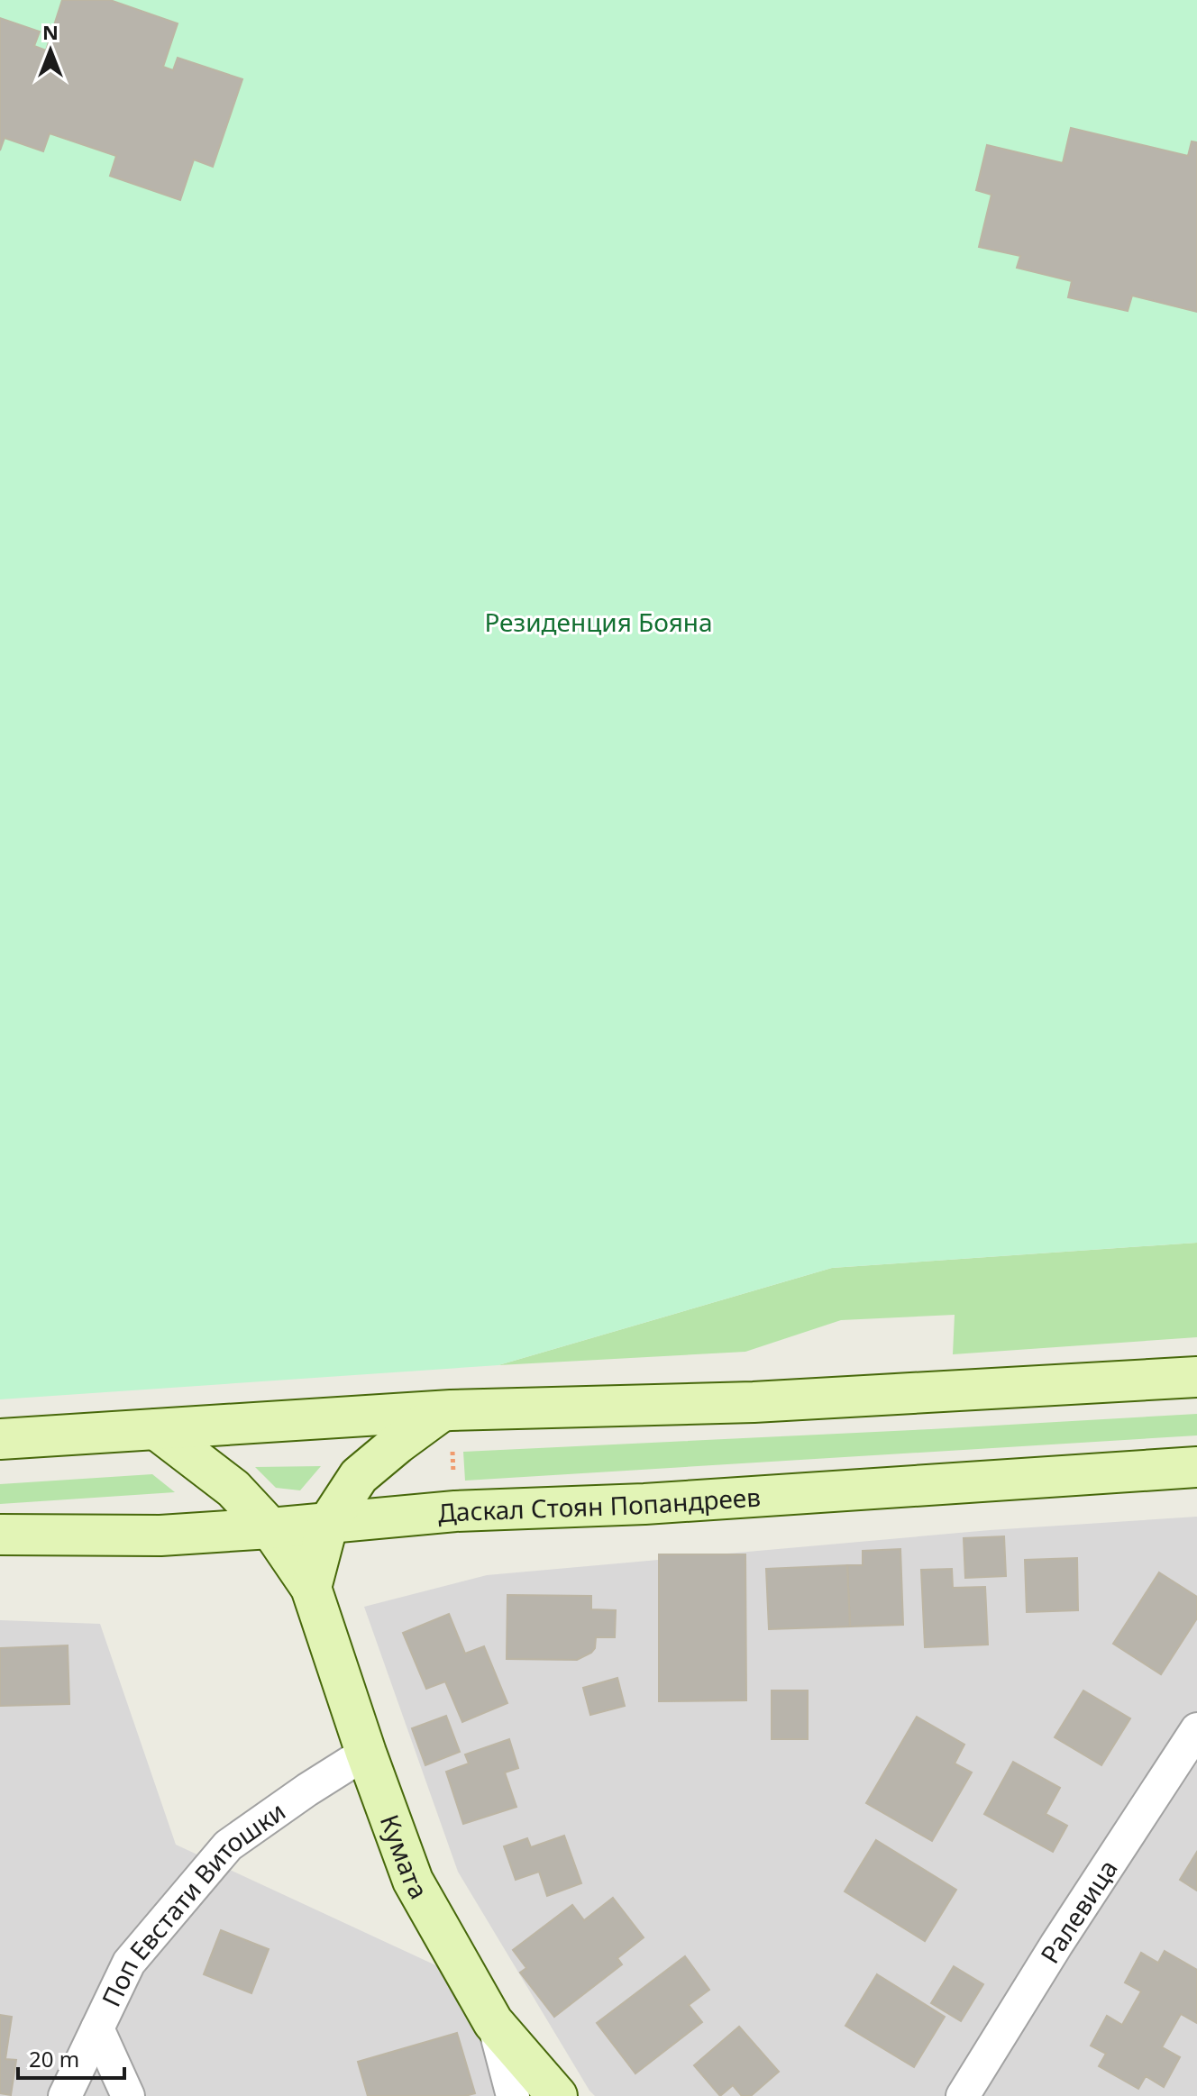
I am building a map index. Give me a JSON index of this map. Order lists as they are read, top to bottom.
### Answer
{
  "streets": {
    "main road": ["Даскал Стоян Попандреев", "Кумата"],
    "street": ["Поп Евстати Витошки", "Ралевица"]
  },
  "crossings": [
    ["Даскал Стоян Попандреев", "Кумата"],
    ["Кумата", "Поп Евстати Витошки"]
  ],
  "parks": ["Резиденция Бояна"],
  "scale_bar": "20 m",
  "north": "top"
}
